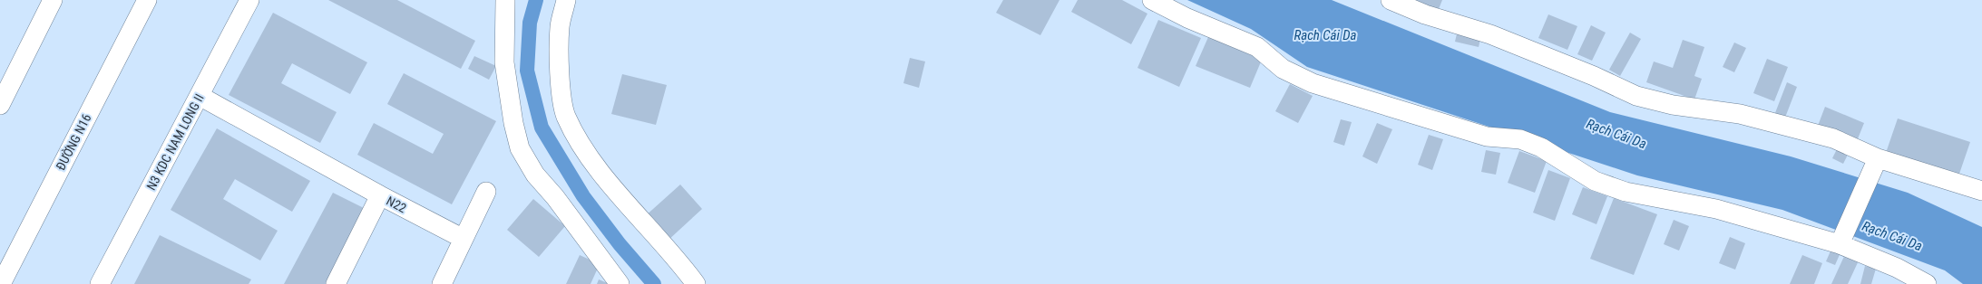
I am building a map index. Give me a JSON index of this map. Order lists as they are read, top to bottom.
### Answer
{
  "streets": {
    "street": ["ĐƯỜNG N16", "N3 KDC NAM LONG II", "N22"]
  },
  "water": ["Rạch Cái Da"]
}
